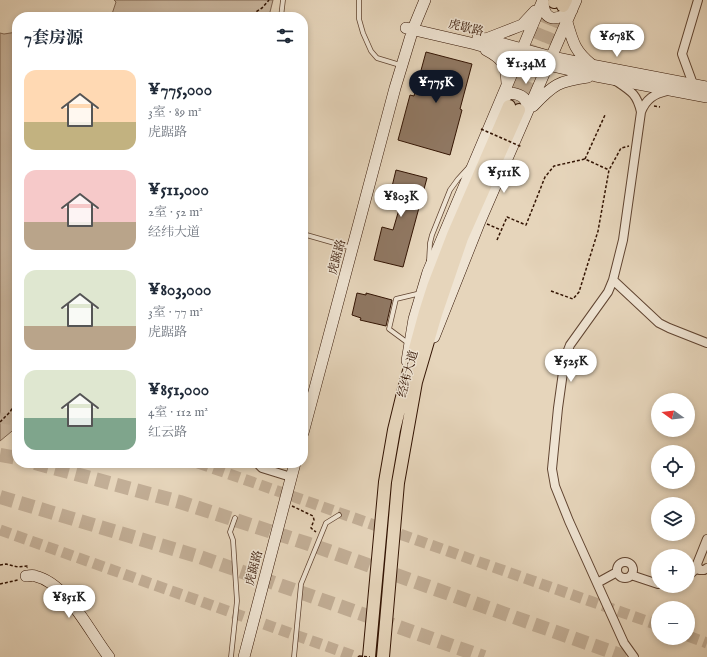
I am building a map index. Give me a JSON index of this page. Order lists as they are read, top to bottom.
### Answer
{
  "streets": {
    "main road": ["经纬大道"],
    "street": ["虎歇路", "虎踞路"]
  },
  "crossings": [
    ["虎歇路", "虎踞路"]
  ],
  "north": "left",
  "page": {
    "heading": "7套房源",
    "price": [
      "¥678K",
      "¥1.34M",
      "¥775K",
      "¥511K",
      "¥803K",
      "¥525K",
      "¥851K"
    ],
    "list": [
      {
        "name": "¥775,000",
        "note": "3室 · 89 m² · 虎踞路"
      },
      {
        "name": "¥511,000",
        "note": "2室 · 52 m² · 经纬大道"
      },
      {
        "name": "¥803,000",
        "note": "3室 · 77 m² · 虎踞路"
      },
      {
        "name": "¥851,000",
        "note": "4室 · 112 m² · 红云路"
      }
    ],
    "map_buttons": ["+", "−"]
  }
}
